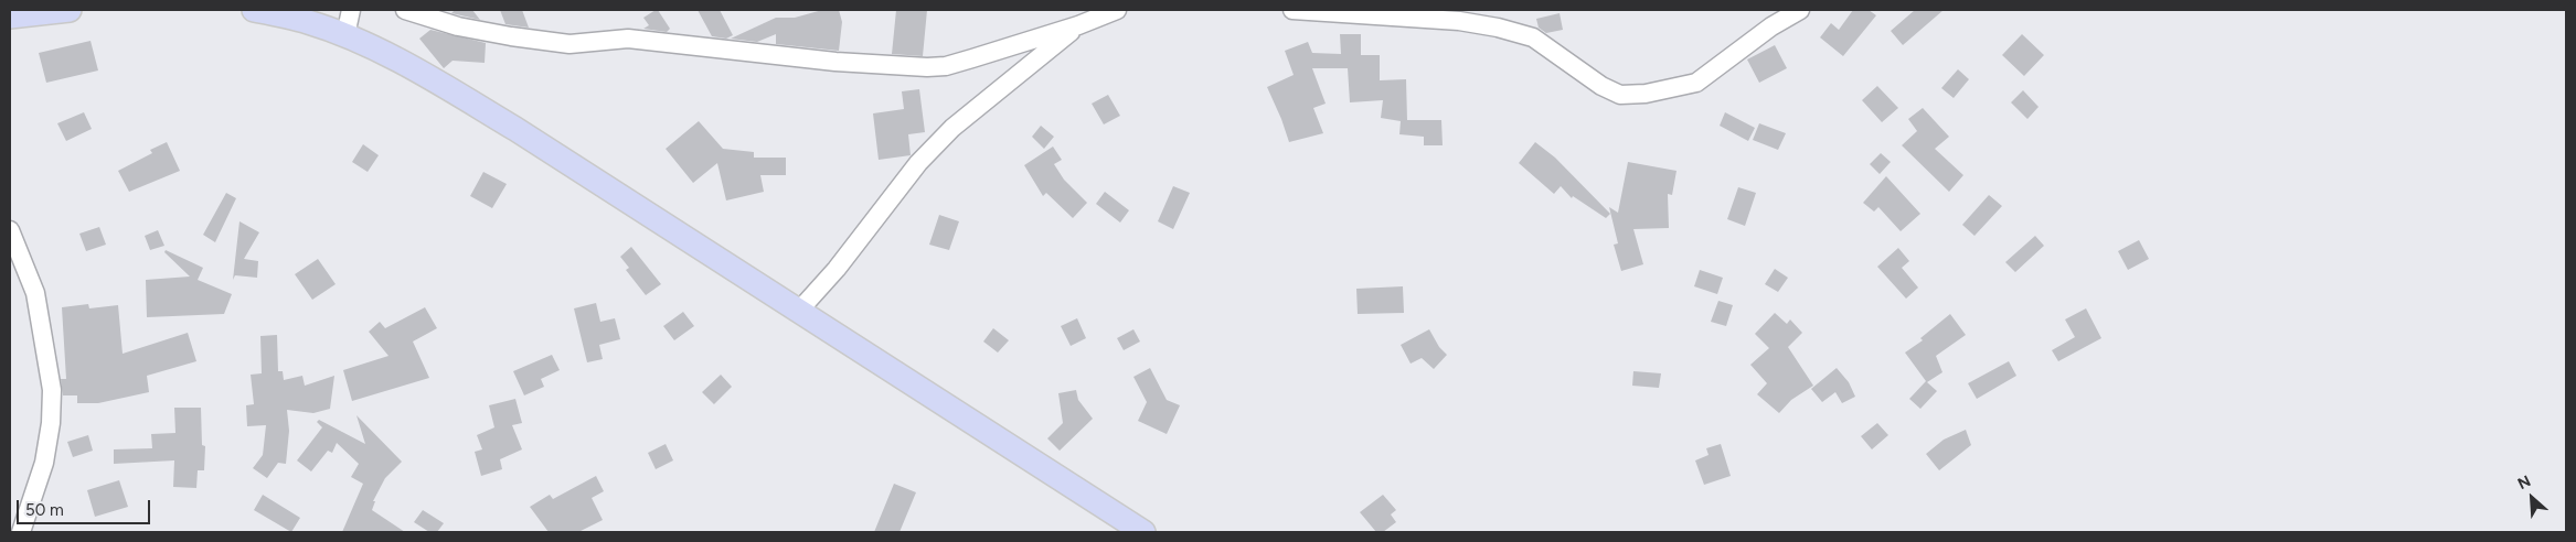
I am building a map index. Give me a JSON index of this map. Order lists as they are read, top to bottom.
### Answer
{
  "scale_bar": "50 m",
  "north": "top left"
}
